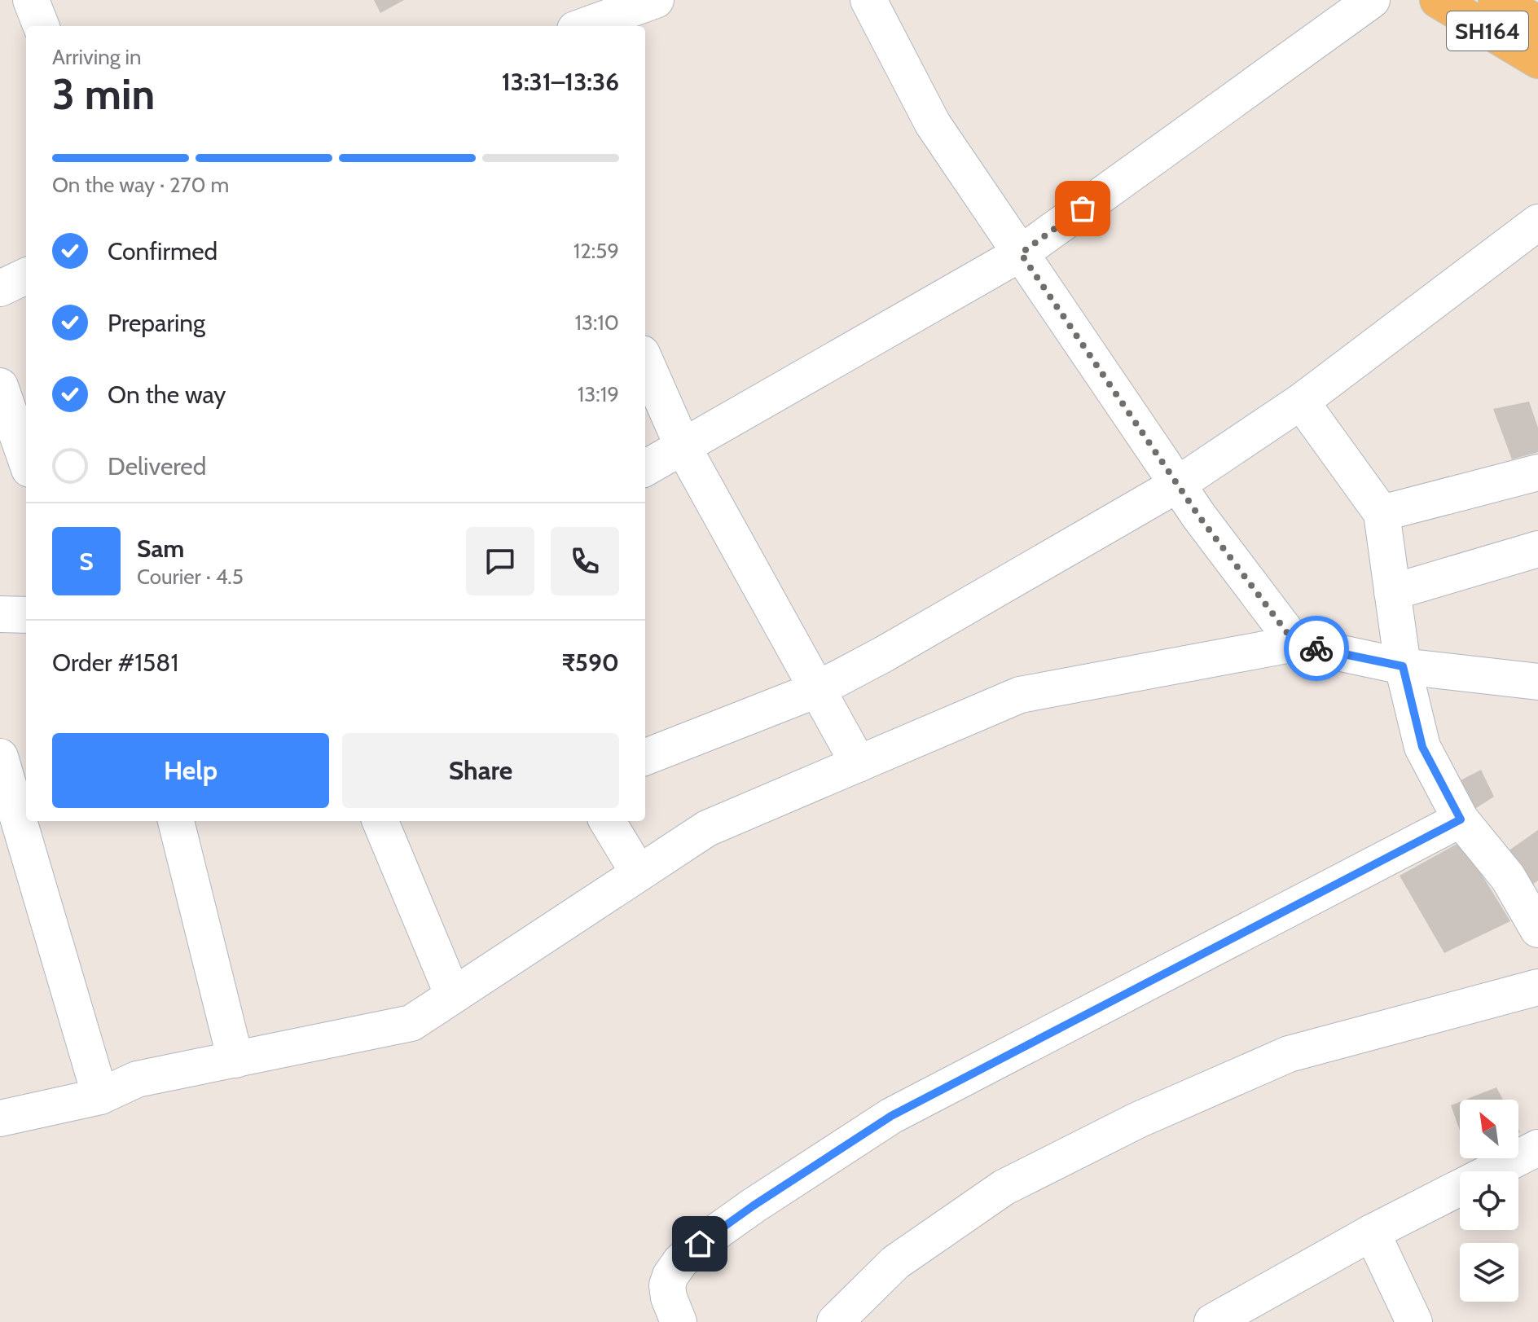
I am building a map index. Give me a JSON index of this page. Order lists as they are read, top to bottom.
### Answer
{
  "streets": {
    "main road": ["SH164"]
  },
  "north": "top left",
  "page": {
    "heading": ["3 min", "Arriving in", "13:31–13:36"],
    "panel": [
      "Sam",
      "Courier · 4.5",
      "Order #1581",
      "₹590"
    ],
    "bar": "On the way · 270 m",
    "list": [
      ["Confirmed", "12:59"],
      ["Preparing", "13:10"],
      ["On the way", "13:19"],
      "Delivered"
    ],
    "round": "S",
    "buttons": ["Help", "Share"]
  }
}
